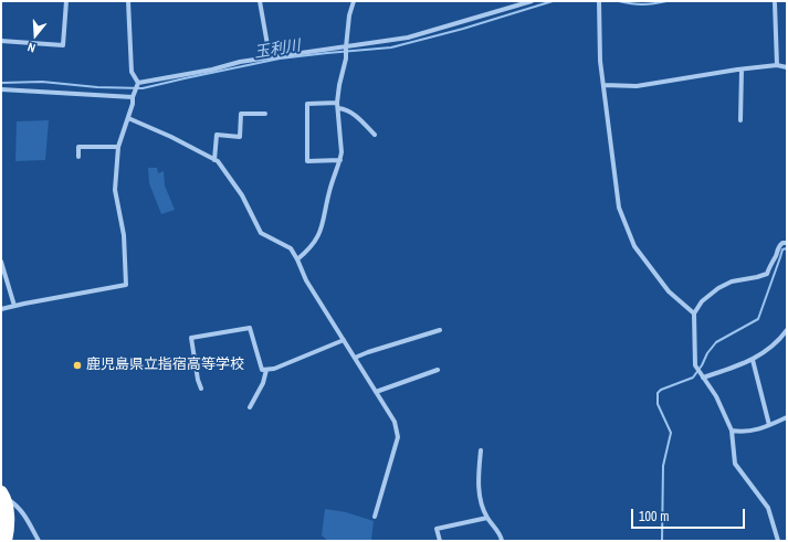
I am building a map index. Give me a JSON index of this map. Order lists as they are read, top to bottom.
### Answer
{
  "water": ["玉利川"],
  "places": ["鹿児島県立指宿高等学校"],
  "scale_bar": "100 m",
  "north": "bottom"
}
